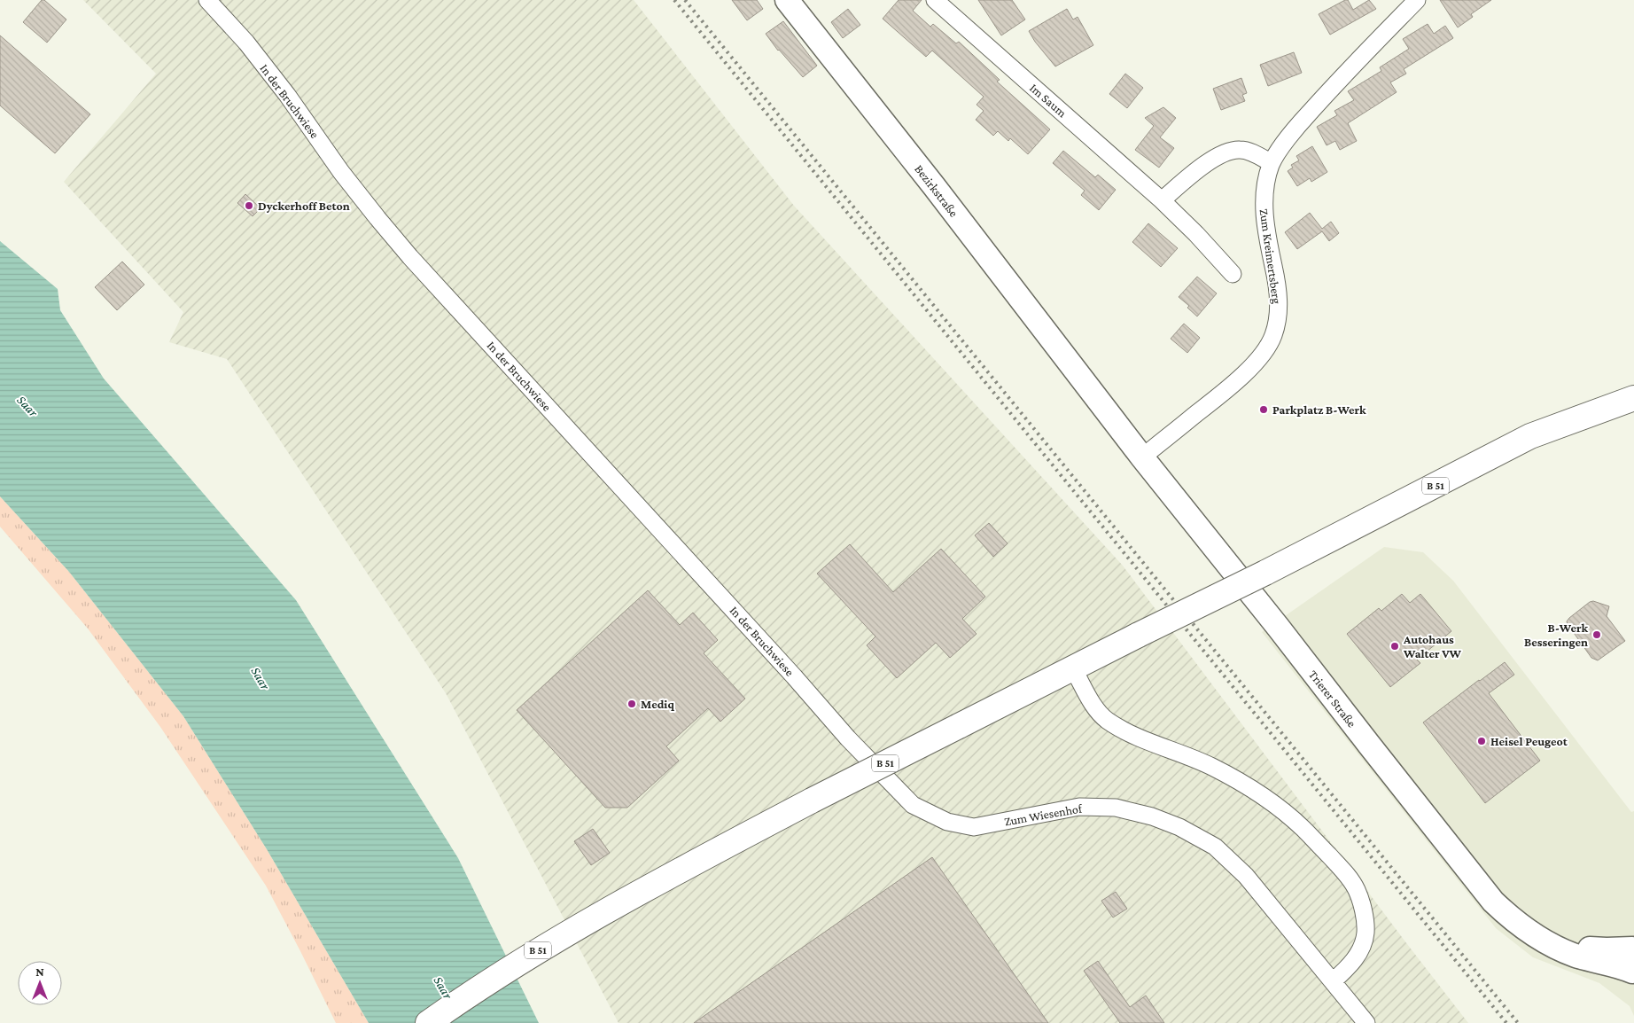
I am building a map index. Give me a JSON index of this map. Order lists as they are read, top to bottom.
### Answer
{
  "streets": {
    "main road": ["B 51"],
    "street": [
      "Im Saum",
      "In der Bruchwiese",
      "Bezirkstraße",
      "Zum Kreimertsberg",
      "Trierer Straße",
      "Zum Wiesenhof"
    ]
  },
  "crossings": [
    ["In der Bruchwiese", "Zum Wiesenhof"],
    ["Bezirkstraße", "Zum Kreimertsberg"],
    ["Bezirkstraße", "Trierer Straße"],
    ["Zum Kreimertsberg", "Trierer Straße"]
  ],
  "water": ["Saar"],
  "places": [
    "Dyckerhoff Beton",
    "Parkplatz B-Werk",
    "B-Werk Besseringen",
    "Autohaus Walter VW",
    "Mediq",
    "Heisel Peugeot"
  ],
  "north": "top"
}
